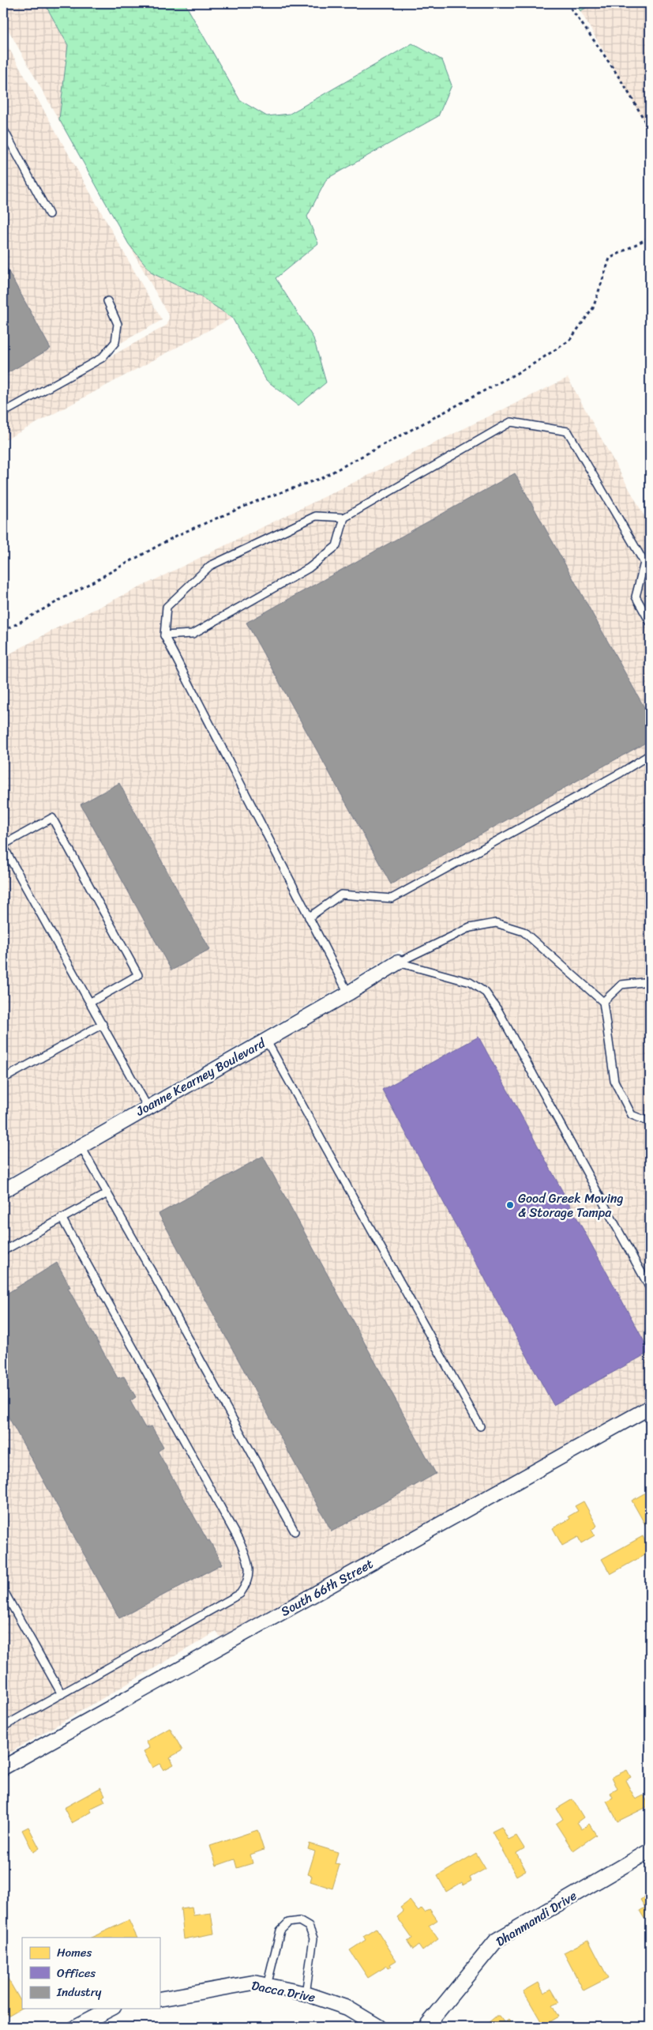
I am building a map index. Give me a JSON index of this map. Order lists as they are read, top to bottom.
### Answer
{
  "streets": {
    "street": [
      "Joanne Kearney Boulevard",
      "South 66th Street",
      "Dhanmandi Drive",
      "Dacca Drive"
    ]
  },
  "places": ["Good Greek Moving & Storage Tampa"],
  "legend": ["Homes", "Offices", "Industry"]
}
